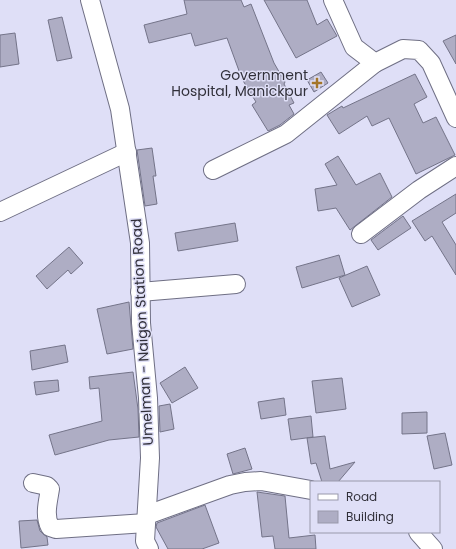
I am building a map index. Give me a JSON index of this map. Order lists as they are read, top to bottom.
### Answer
{
  "streets": {
    "street": ["Umelman - Naigon Station Road"]
  },
  "places": {
    "health": ["Government Hospital, Manickpur"]
  },
  "legend": ["Road", "Building"]
}
